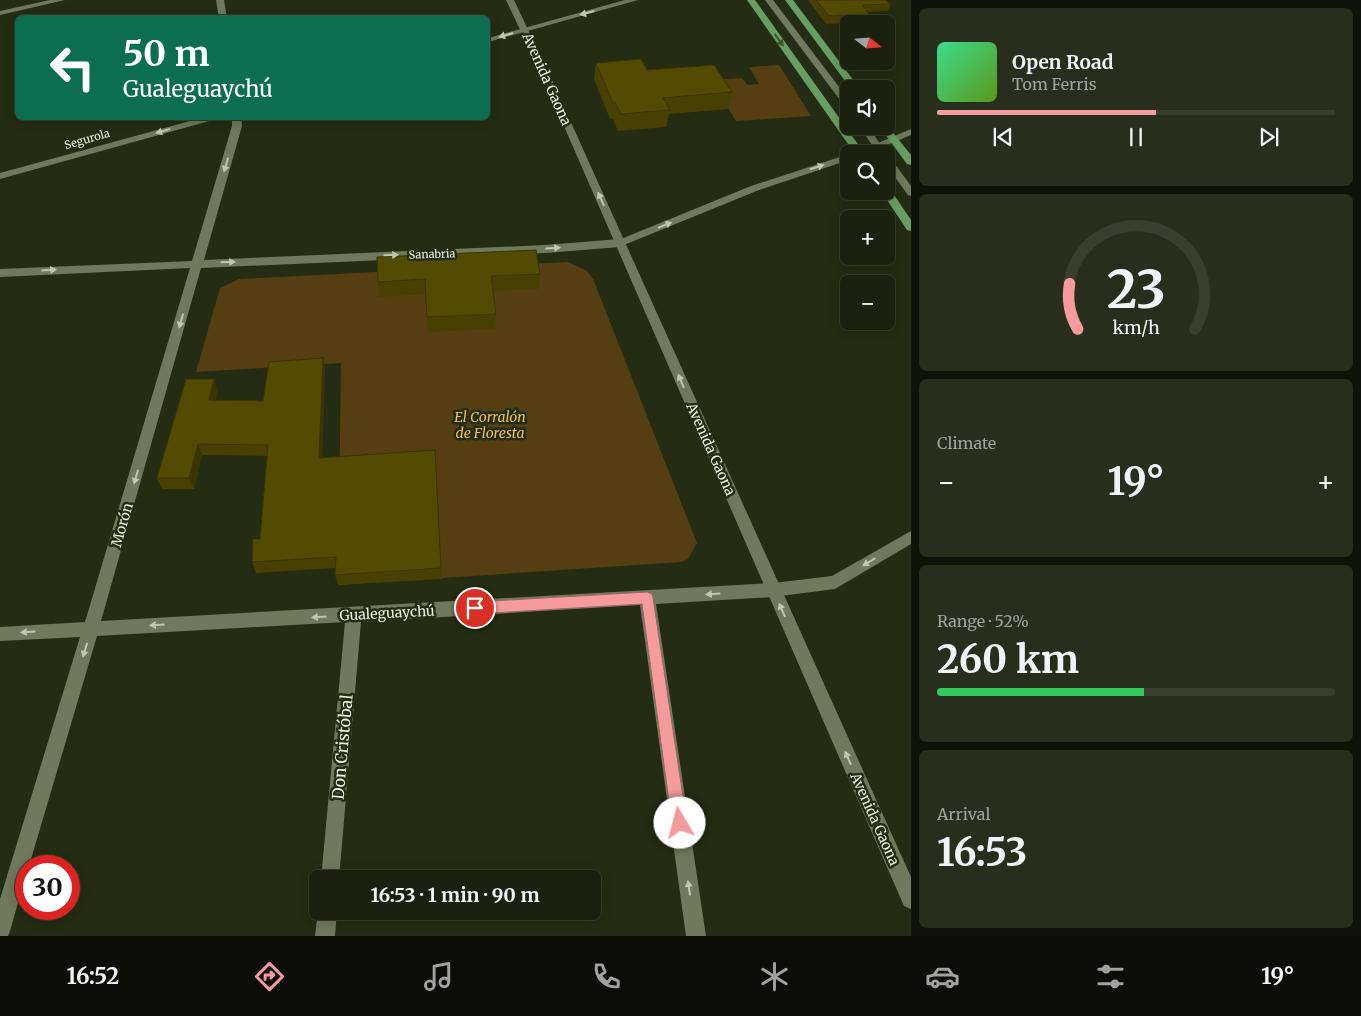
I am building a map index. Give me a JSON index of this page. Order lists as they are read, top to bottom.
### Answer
{
  "streets": {
    "street": [
      "Avenida Gaona",
      "Segurola",
      "Sanabria",
      "Morón",
      "Gualeguaychú",
      "Don Cristóbal"
    ]
  },
  "crossings": [
    ["Avenida Gaona", "Sanabria"],
    ["Avenida Gaona", "Gualeguaychú"],
    ["Sanabria", "Morón"],
    ["Morón", "Gualeguaychú"],
    ["Gualeguaychú", "Don Cristóbal"]
  ],
  "one_way": [
    "Avenida Gaona",
    "Segurola",
    "Sanabria",
    "Morón",
    "Gualeguaychú"
  ],
  "parks": ["El Corralón de Floresta"],
  "north": "right",
  "page": {
    "map_buttons": ["+", "−"],
    "turn": ["50 m", "Gualeguaychú"],
    "song": ["Open Road", "Tom Ferris"],
    "tile": [
      "Climate",
      ["Range · 52%", "260 km"],
      ["Arrival", "16:53"]
    ],
    "heat": ["−", "19°", "+"],
    "limit": "30",
    "trip": "16:53 · 1 min · 90 m",
    "tabs": ["16:52", "19°"],
    "gauge": ["23", "km/h"]
  }
}
